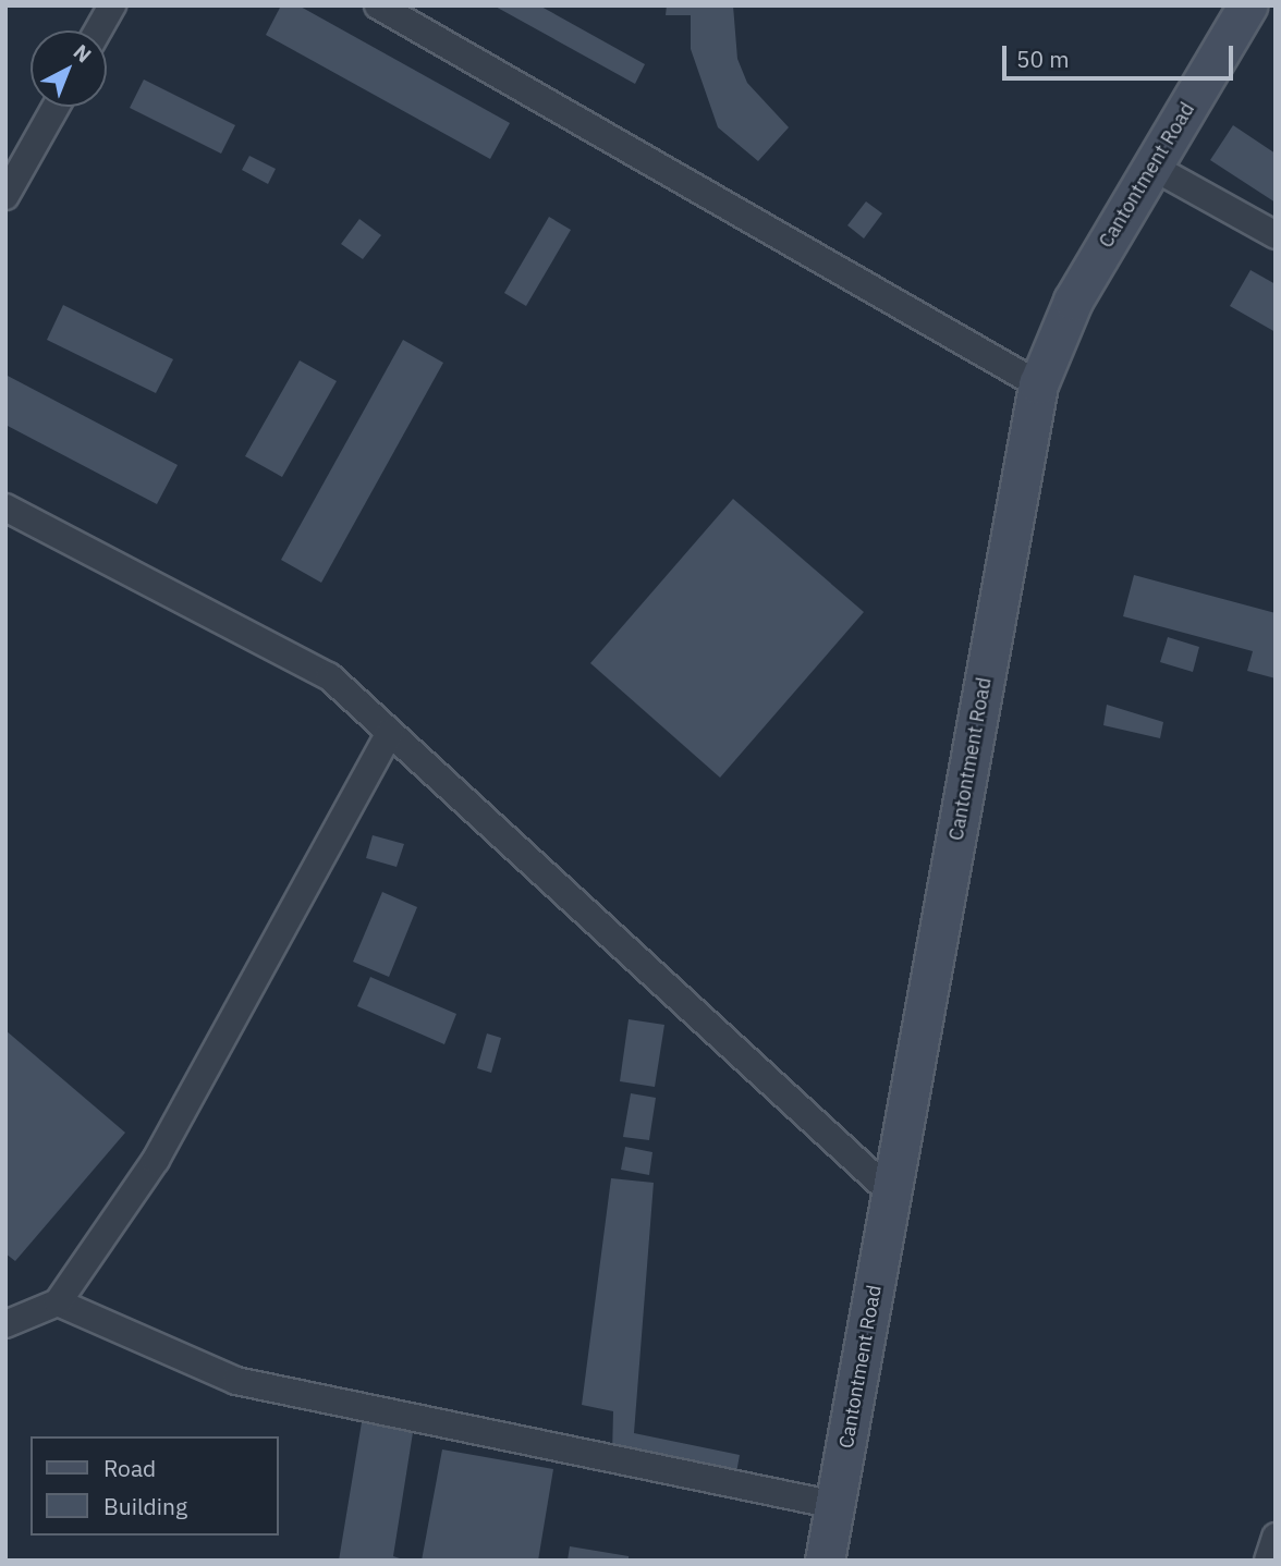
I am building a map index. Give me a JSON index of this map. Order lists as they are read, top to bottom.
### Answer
{
  "streets": {
    "street": ["Cantontment Road"]
  },
  "legend": ["Road", "Building"],
  "scale_bar": "50 m",
  "north": "top right"
}
